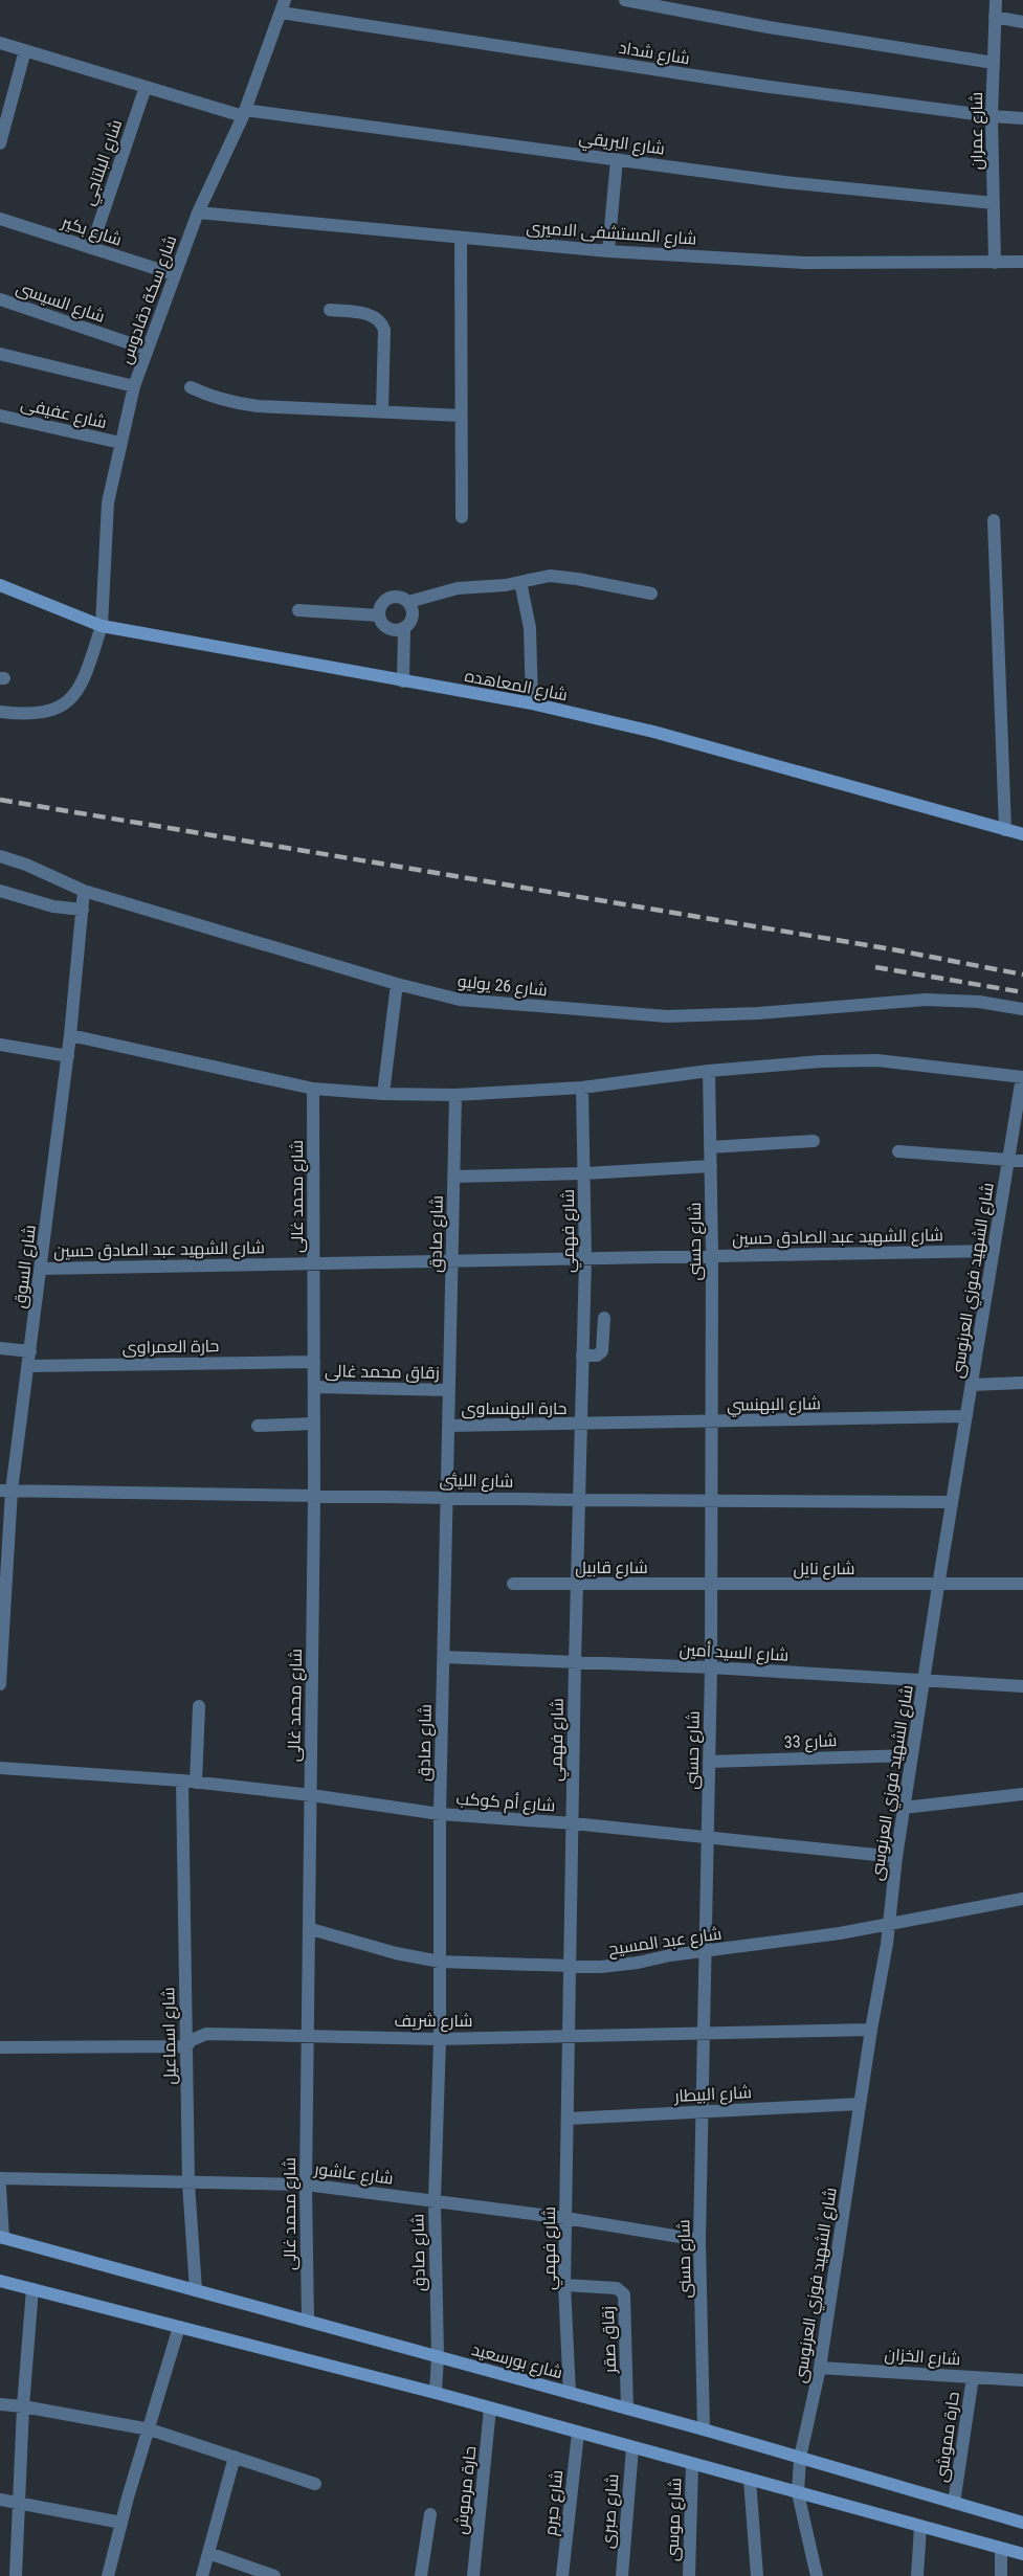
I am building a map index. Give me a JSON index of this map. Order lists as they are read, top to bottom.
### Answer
{
  "streets": {
    "street": [
      "شارع شداد",
      "شارع عمران",
      "شارع البريقي",
      "شارع البلتاجي",
      "شارع بكير",
      "شارع المستشفى الاميرى",
      "شارع سكة دقادوس",
      "شارع السيسى",
      "شارع عفيفى",
      "شارع المعاهده",
      "شارع 26 يوليو",
      "شارع محمد غالى",
      "شارع فهمي",
      "شارع صادق",
      "شارع الشهيد عبد الصادق حسين",
      "شارع حسنى",
      "شارع السوق",
      "شارع الشهيد فوزي العرنوسى",
      "حارة العمراوى",
      "زقاق محمد غالى",
      "شارع البهنسي",
      "حارة البهنساوى",
      "شارع الليثى",
      "شارع قابيل",
      "شارع نايل",
      "شارع السيد أمين",
      "شارع 33",
      "شارع أم كوكب",
      "شارع عبد المسيح",
      "شارع شريف",
      "شارع اسماعيل",
      "شارع البيطار",
      "شارع عاشور",
      "زقاق صقر",
      "شارع الخزان",
      "شارع بورسعيد",
      "حارة مموشى",
      "حارة مرموش",
      "شارع حيرم",
      "شارع صبرى",
      "شارع موسى"
    ]
  },
  "crossings": [
    ["شارع شداد", "شارع عمران"],
    ["شارع شداد", "شارع سكة دقادوس"],
    ["شارع عمران", "شارع البريقي"],
    ["شارع عمران", "شارع المستشفى الاميرى"],
    ["شارع البريقي", "شارع سكة دقادوس"],
    ["شارع البلتاجي", "شارع بكير"],
    ["شارع بكير", "شارع سكة دقادوس"],
    ["شارع المستشفى الاميرى", "شارع سكة دقادوس"],
    ["شارع سكة دقادوس", "شارع السيسى"],
    ["شارع سكة دقادوس", "شارع عفيفى"],
    ["شارع سكة دقادوس", "شارع المعاهده"],
    ["شارع 26 يوليو", "شارع السوق"],
    ["شارع محمد غالى", "شارع الشهيد عبد الصادق حسين"],
    ["شارع محمد غالى", "حارة العمراوى"],
    ["شارع محمد غالى", "زقاق محمد غالى"],
    ["شارع محمد غالى", "شارع الليثى"],
    ["شارع محمد غالى", "شارع أم كوكب"],
    ["شارع محمد غالى", "شارع عبد المسيح"],
    ["شارع محمد غالى", "شارع شريف"],
    ["شارع محمد غالى", "شارع عاشور"],
    ["شارع محمد غالى", "شارع بورسعيد"],
    ["شارع فهمي", "شارع الشهيد عبد الصادق حسين"],
    ["شارع فهمي", "شارع البهنسي"],
    ["شارع فهمي", "حارة البهنساوى"],
    ["شارع فهمي", "شارع الليثى"],
    ["شارع فهمي", "شارع قابيل"],
    ["شارع فهمي", "شارع السيد أمين"],
    ["شارع فهمي", "شارع أم كوكب"],
    ["شارع فهمي", "شارع عبد المسيح"],
    ["شارع فهمي", "شارع شريف"],
    ["شارع فهمي", "شارع البيطار"],
    ["شارع فهمي", "شارع عاشور"],
    ["شارع فهمي", "زقاق صقر"],
    ["شارع فهمي", "شارع بورسعيد"],
    ["شارع صادق", "شارع الشهيد عبد الصادق حسين"],
    ["شارع صادق", "زقاق محمد غالى"],
    ["شارع صادق", "حارة البهنساوى"],
    ["شارع صادق", "شارع الليثى"],
    ["شارع صادق", "شارع السيد أمين"],
    ["شارع صادق", "شارع أم كوكب"],
    ["شارع صادق", "شارع عبد المسيح"],
    ["شارع صادق", "شارع شريف"],
    ["شارع صادق", "شارع عاشور"],
    ["شارع صادق", "شارع بورسعيد"],
    ["شارع الشهيد عبد الصادق حسين", "شارع حسنى"],
    ["شارع الشهيد عبد الصادق حسين", "شارع السوق"],
    ["شارع الشهيد عبد الصادق حسين", "شارع الشهيد فوزي العرنوسى"],
    ["شارع حسنى", "شارع البهنسي"],
    ["شارع حسنى", "شارع الليثى"],
    ["شارع حسنى", "شارع قابيل"],
    ["شارع حسنى", "شارع نايل"],
    ["شارع حسنى", "شارع السيد أمين"],
    ["شارع حسنى", "شارع 33"],
    ["شارع حسنى", "شارع أم كوكب"],
    ["شارع حسنى", "شارع عبد المسيح"],
    ["شارع حسنى", "شارع شريف"],
    ["شارع حسنى", "شارع البيطار"],
    ["شارع حسنى", "شارع عاشور"],
    ["شارع حسنى", "شارع بورسعيد"],
    ["شارع السوق", "حارة العمراوى"],
    ["شارع السوق", "شارع الليثى"],
    ["شارع الشهيد فوزي العرنوسى", "شارع البهنسي"],
    ["شارع الشهيد فوزي العرنوسى", "شارع الليثى"],
    ["شارع الشهيد فوزي العرنوسى", "شارع نايل"],
    ["شارع الشهيد فوزي العرنوسى", "شارع السيد أمين"],
    ["شارع الشهيد فوزي العرنوسى", "شارع 33"],
    ["شارع الشهيد فوزي العرنوسى", "شارع أم كوكب"],
    ["شارع الشهيد فوزي العرنوسى", "شارع عبد المسيح"],
    ["شارع الشهيد فوزي العرنوسى", "شارع شريف"],
    ["شارع الشهيد فوزي العرنوسى", "شارع البيطار"],
    ["شارع الشهيد فوزي العرنوسى", "شارع الخزان"],
    ["شارع الشهيد فوزي العرنوسى", "شارع بورسعيد"],
    ["شارع البهنسي", "حارة البهنساوى"],
    ["شارع قابيل", "شارع نايل"],
    ["شارع أم كوكب", "شارع اسماعيل"],
    ["شارع شريف", "شارع اسماعيل"],
    ["شارع اسماعيل", "شارع عاشور"],
    ["شارع اسماعيل", "شارع بورسعيد"],
    ["زقاق صقر", "شارع بورسعيد"],
    ["شارع الخزان", "حارة مموشى"],
    ["شارع بورسعيد", "حارة مموشى"]
  ]
}
